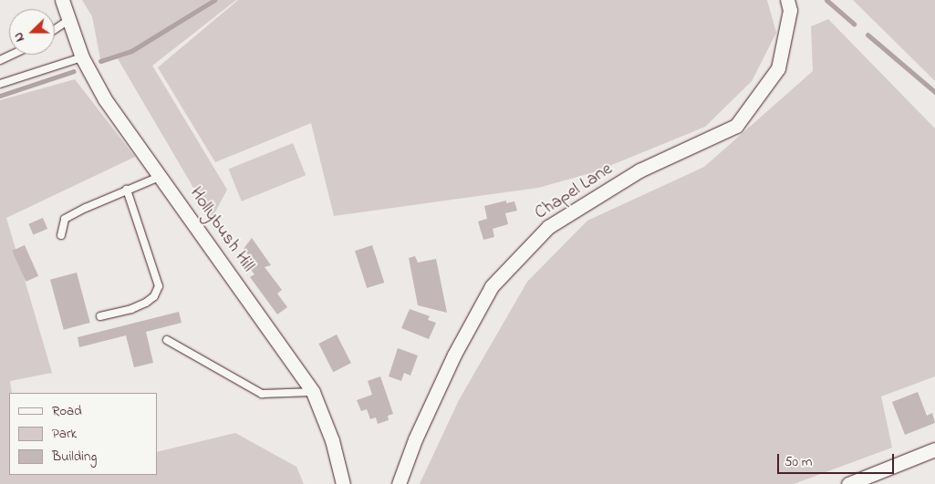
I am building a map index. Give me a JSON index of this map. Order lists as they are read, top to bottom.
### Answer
{
  "streets": {
    "street": ["Chapel Lane", "Hollybush Hill"]
  },
  "legend": ["Road", "Park", "Building"],
  "scale_bar": "50 m",
  "north": "left"
}
